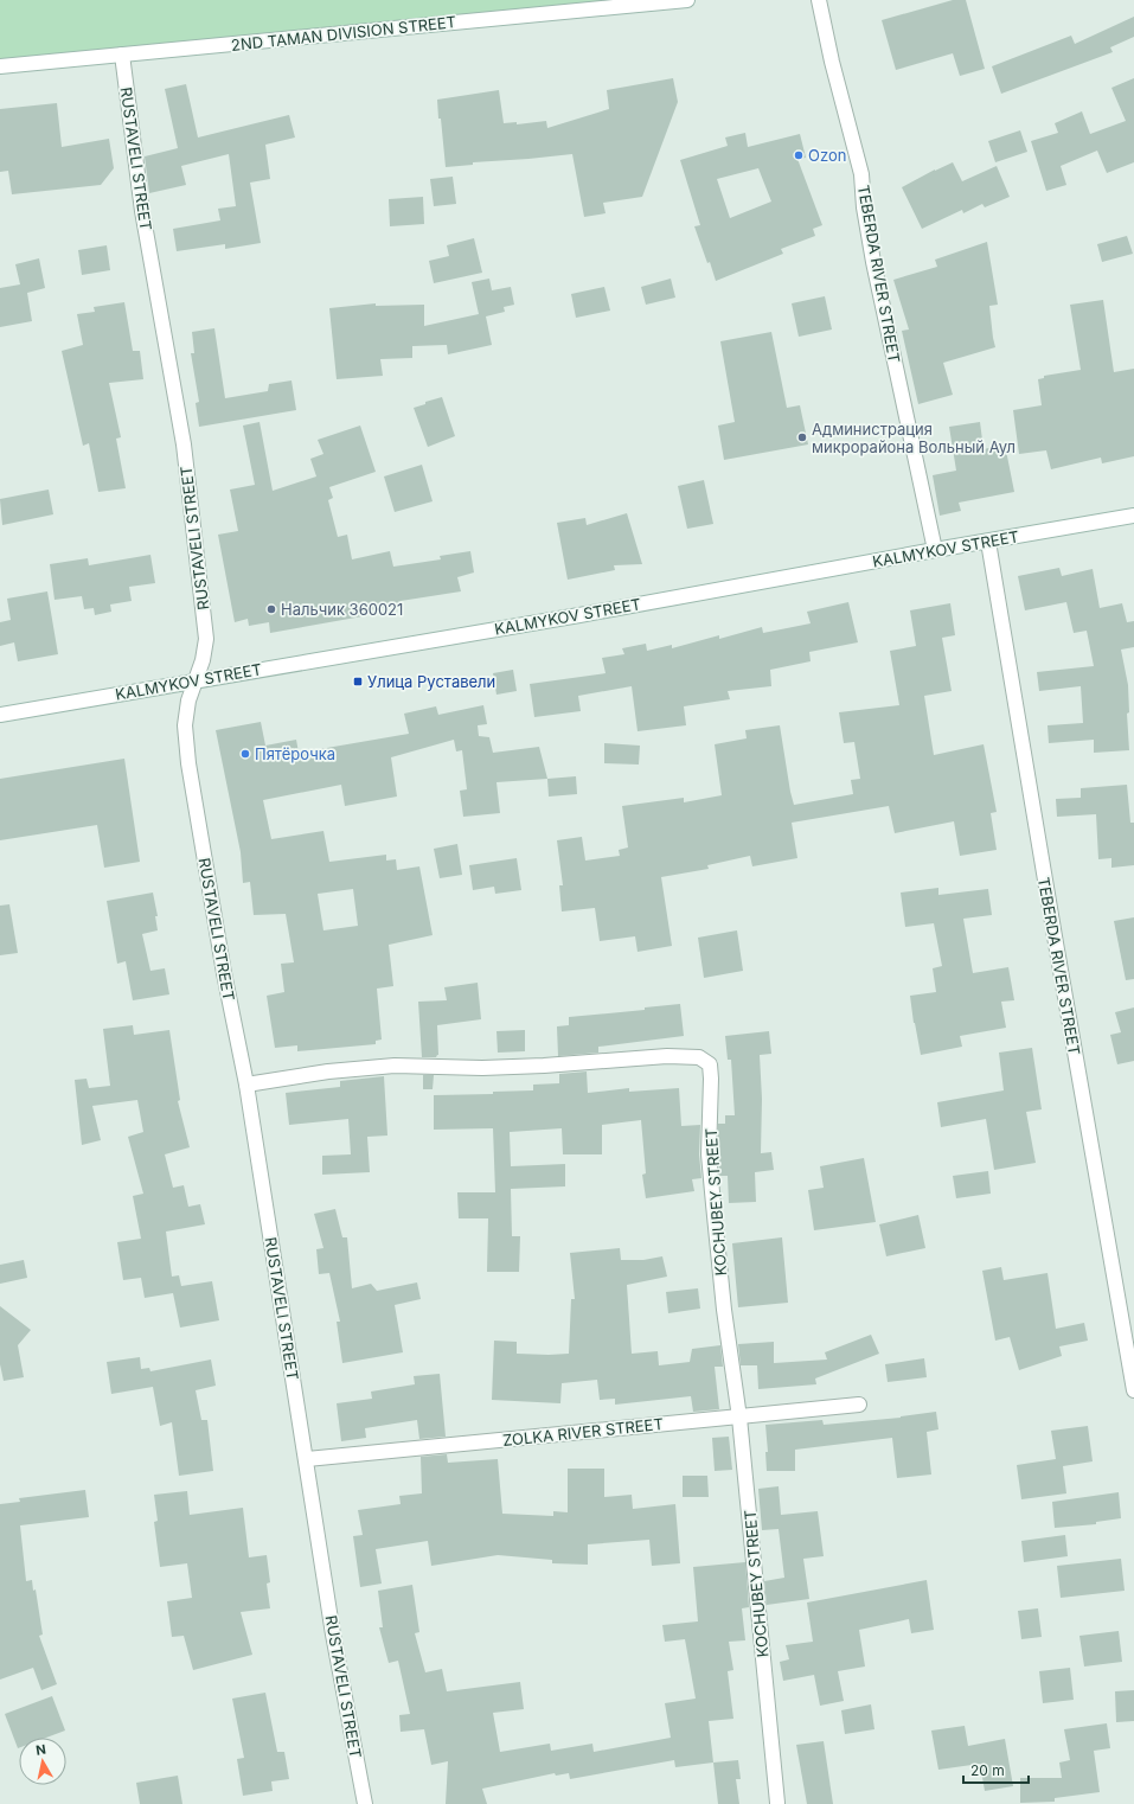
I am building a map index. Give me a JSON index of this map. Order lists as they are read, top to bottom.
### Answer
{
  "streets": {
    "street": [
      "2ND TAMAN DIVISION STREET",
      "RUSTAVELI STREET",
      "TEBERDA RIVER STREET",
      "KALMYKOV STREET",
      "KOCHUBEY STREET",
      "ZOLKA RIVER STREET"
    ]
  },
  "crossings": [
    ["2ND TAMAN DIVISION STREET", "RUSTAVELI STREET"],
    ["RUSTAVELI STREET", "KALMYKOV STREET"],
    ["RUSTAVELI STREET", "KOCHUBEY STREET"],
    ["RUSTAVELI STREET", "ZOLKA RIVER STREET"],
    ["TEBERDA RIVER STREET", "KALMYKOV STREET"],
    ["KOCHUBEY STREET", "ZOLKA RIVER STREET"]
  ],
  "places": {
    "other": [
      "Ozon",
      "Администрация микрорайона Вольный Аул",
      "Нальчик 360021",
      "Пятёрочка"
    ],
    "transit": ["Улица Руставели"]
  },
  "scale_bar": "20 m",
  "north": "top"
}
